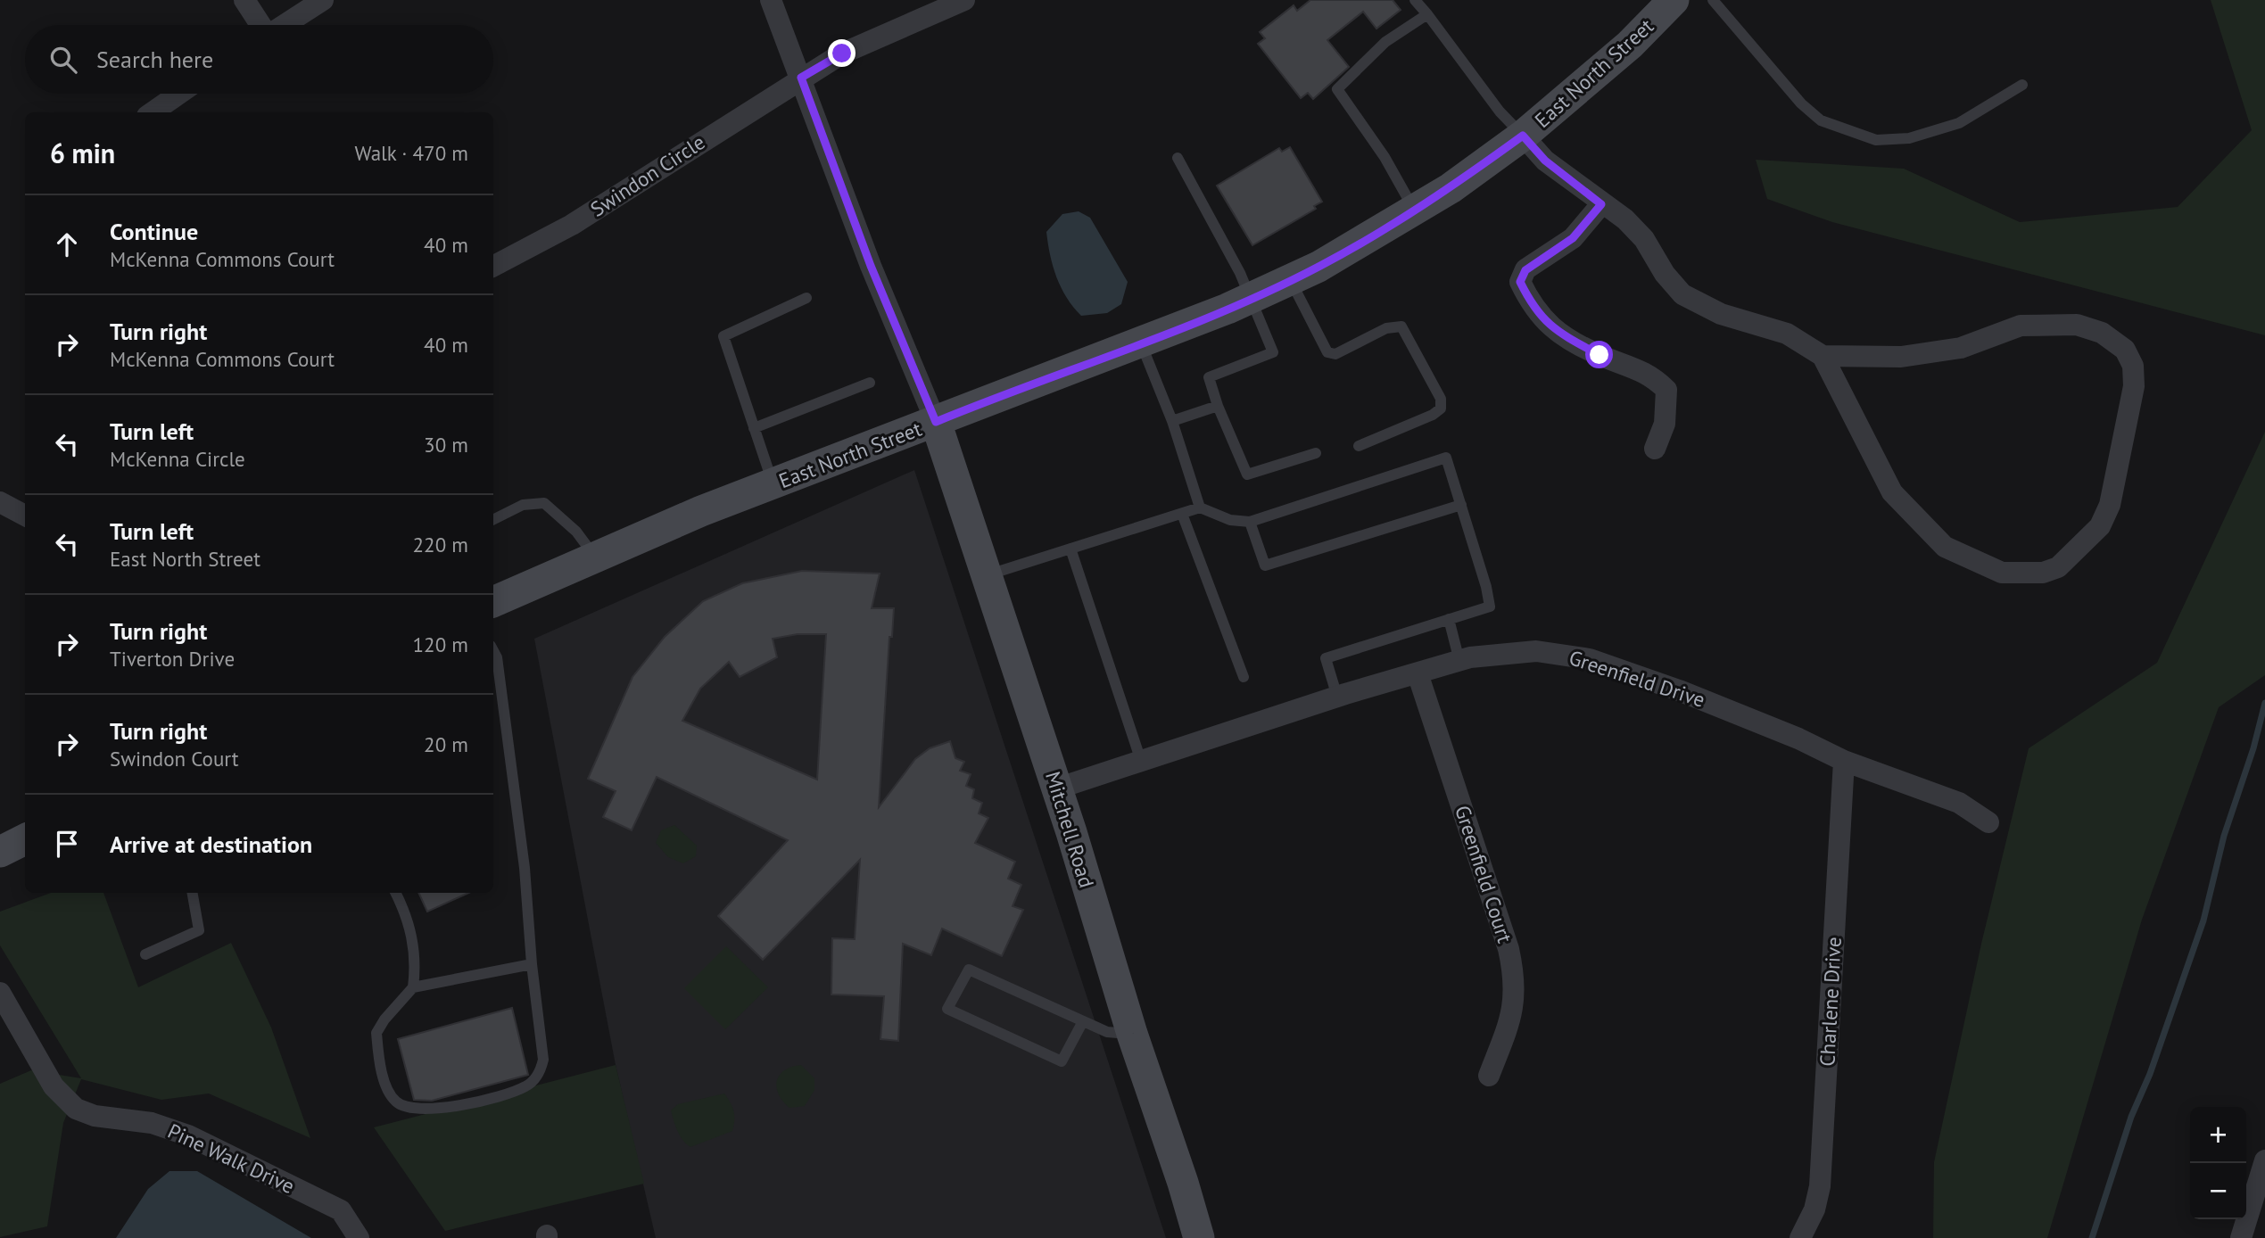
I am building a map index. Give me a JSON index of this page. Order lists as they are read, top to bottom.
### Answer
{
  "streets": {
    "main road": ["East North Street", "Mitchell Road"],
    "street": [
      "Swindon Circle",
      "Greenfield Drive",
      "Greenfield Court",
      "Charlene Drive",
      "Pine Walk Drive"
    ]
  },
  "crossings": [
    ["East North Street", "Mitchell Road"],
    ["Greenfield Drive", "Mitchell Road"],
    ["Greenfield Drive", "Greenfield Court"],
    ["Greenfield Drive", "Charlene Drive"]
  ],
  "page": {
    "search": "Search here",
    "heading": ["6 min", "Walk · 470 m"],
    "list": [
      ["Continue", "McKenna Commons Court", "40 m"],
      ["Turn right", "McKenna Commons Court", "40 m"],
      ["Turn left", "McKenna Circle", "30 m"],
      ["Turn left", "East North Street", "220 m"],
      ["Turn right", "Tiverton Drive", "120 m"],
      ["Turn right", "Swindon Court", "20 m"],
      "Arrive at destination"
    ],
    "map_buttons": ["+", "−"]
  }
}
